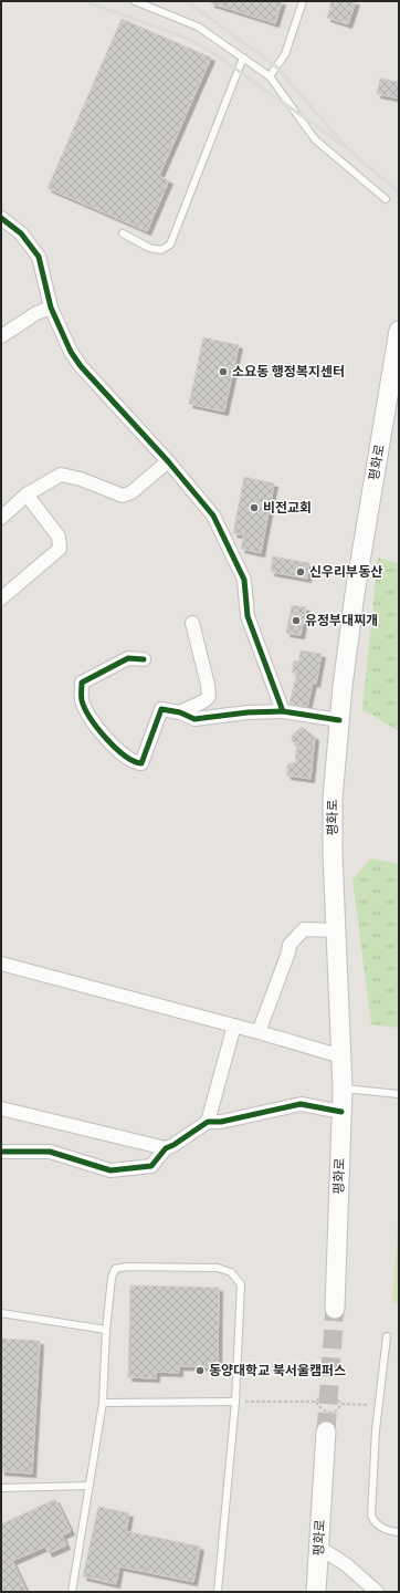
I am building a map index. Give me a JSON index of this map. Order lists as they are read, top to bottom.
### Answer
{
  "streets": {
    "main road": ["평화로"]
  },
  "places": [
    "소요동 행정복지센터",
    "비전교회",
    "신우리부동산",
    "유정부대찌개",
    "동양대학교 북서울캠퍼스"
  ]
}
